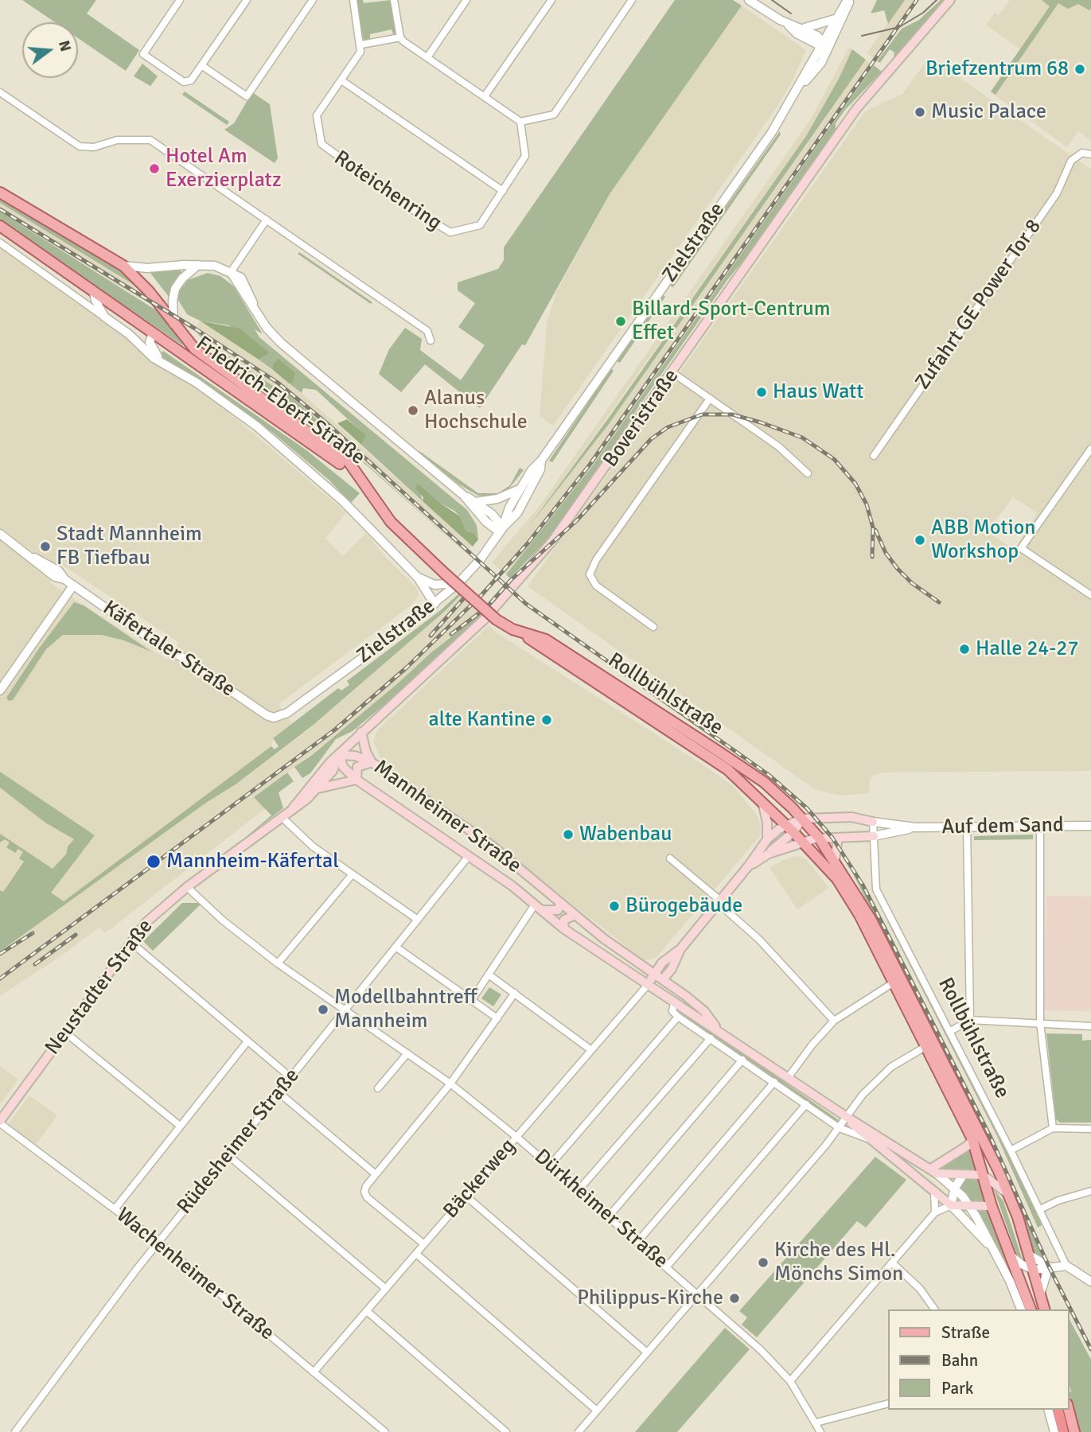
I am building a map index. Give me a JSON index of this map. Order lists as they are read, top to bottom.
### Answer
{
  "streets": {
    "main road": [
      "Friedrich-Ebert-Straße",
      "Boveristraße",
      "Rollbühlstraße",
      "Mannheimer Straße",
      "Auf dem Sand",
      "Neustadter Straße"
    ],
    "street": [
      "Roteichenring",
      "Zielstraße",
      "Zufahrt GE Power Tor 8",
      "Käfertaler Straße",
      "Rüdesheimer Straße",
      "Bäckerweg",
      "Dürkheimer Straße",
      "Wachenheimer Straße"
    ]
  },
  "crossings": [
    ["Zielstraße", "Friedrich-Ebert-Straße"],
    ["Zielstraße", "Käfertaler Straße"],
    ["Boveristraße", "Mannheimer Straße"],
    ["Boveristraße", "Neustadter Straße"],
    ["Rollbühlstraße", "Mannheimer Straße"],
    ["Rollbühlstraße", "Auf dem Sand"],
    ["Mannheimer Straße", "Neustadter Straße"],
    ["Mannheimer Straße", "Rüdesheimer Straße"],
    ["Mannheimer Straße", "Bäckerweg"],
    ["Neustadter Straße", "Dürkheimer Straße"],
    ["Neustadter Straße", "Wachenheimer Straße"],
    ["Rüdesheimer Straße", "Dürkheimer Straße"],
    ["Rüdesheimer Straße", "Wachenheimer Straße"],
    ["Bäckerweg", "Dürkheimer Straße"],
    ["Bäckerweg", "Wachenheimer Straße"]
  ],
  "places": [
    "Briefzentrum 68",
    "Music Palace",
    "Hotel Am Exerzierplatz",
    "Billard-Sport-Centrum Effet",
    "Haus Watt",
    "Alanus Hochschule",
    "ABB Motion Workshop",
    "Stadt Mannheim FB Tiefbau",
    "Halle 24-27",
    "alte Kantine",
    "Wabenbau",
    "Mannheim-Käfertal",
    "Bürogebäude",
    "Modellbahntreff Mannheim",
    "Kirche des Hl. Mönchs Simon",
    "Philippus-Kirche"
  ],
  "legend": ["Straße", "Bahn", "Park"],
  "north": "right"
}
